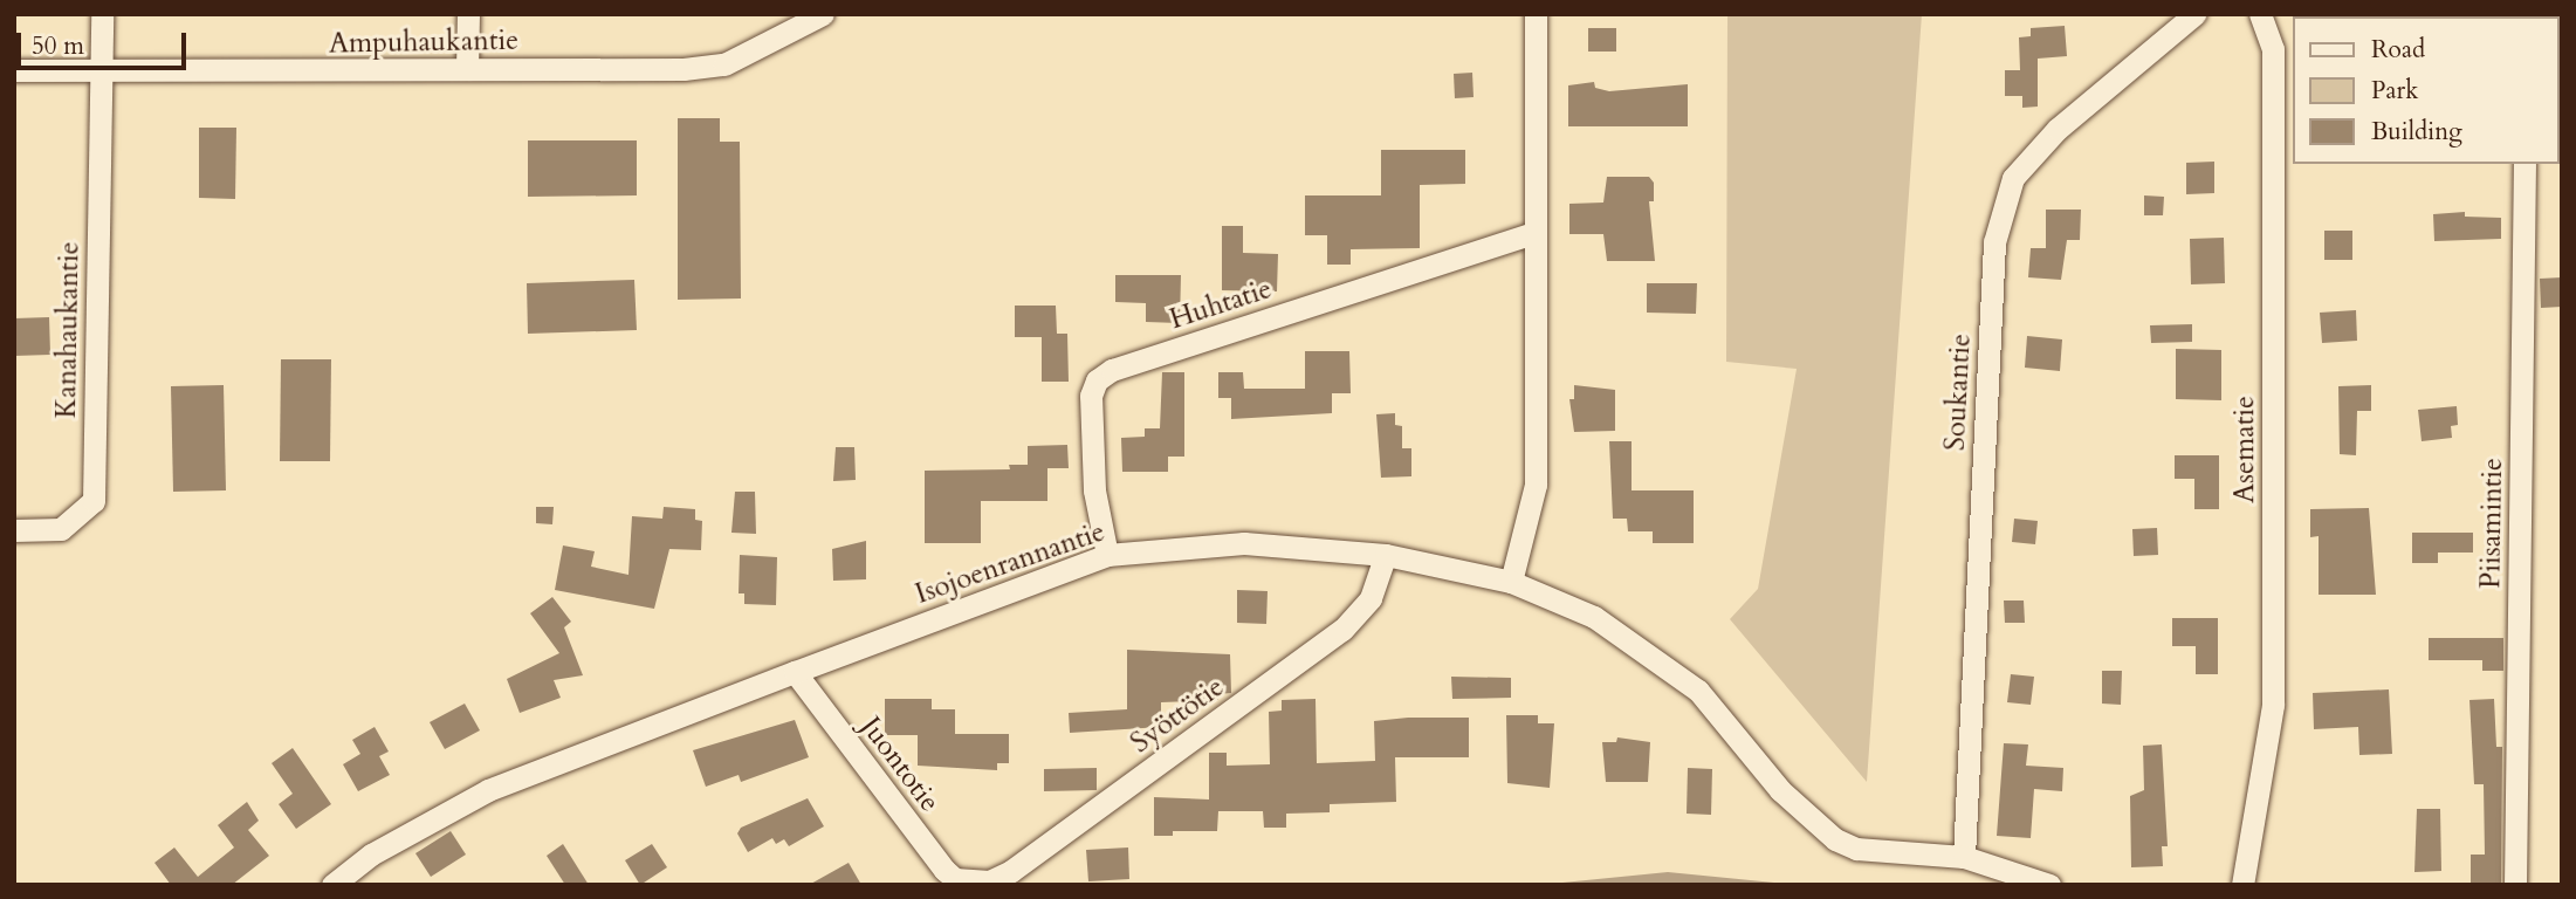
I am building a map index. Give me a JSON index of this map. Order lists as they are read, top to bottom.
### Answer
{
  "streets": {
    "street": [
      "Ampuhaukantie",
      "Huhtatie",
      "Kanahaukantie",
      "Soukantie",
      "Asematie",
      "Piisamintie",
      "Isojoenrannantie",
      "Syöttötie",
      "Juontotie"
    ]
  },
  "crossings": [
    ["Ampuhaukantie", "Kanahaukantie"],
    ["Huhtatie", "Isojoenrannantie"],
    ["Soukantie", "Isojoenrannantie"],
    ["Isojoenrannantie", "Syöttötie"],
    ["Isojoenrannantie", "Juontotie"],
    ["Syöttötie", "Juontotie"]
  ],
  "legend": ["Road", "Park", "Building"],
  "scale_bar": "50 m"
}
